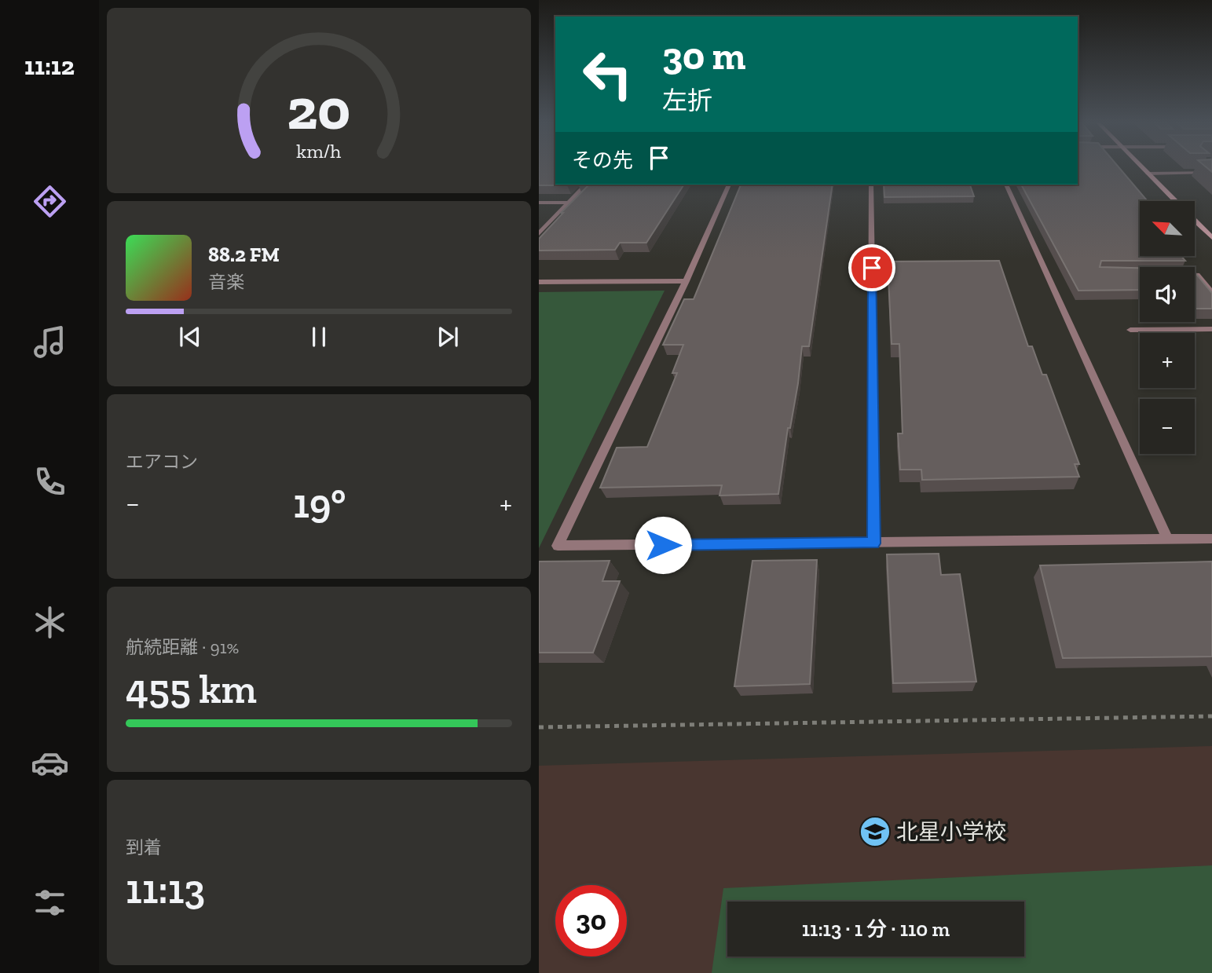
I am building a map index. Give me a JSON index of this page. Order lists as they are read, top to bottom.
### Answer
{
  "places": {
    "school or university": ["北星小学校"]
  },
  "north": "top left",
  "page": {
    "tabs": "11:12",
    "turn": ["30 m", "左折"],
    "then": "その先",
    "map_buttons": ["+", "−"],
    "song": ["88.2 FM", "音楽"],
    "tile": [
      "エアコン",
      ["航続距離 · 91%", "455 km"],
      ["到着", "11:13"]
    ],
    "heat": ["−", "19°", "+"],
    "limit": "30",
    "trip": "11:13 · 1 分 · 110 m",
    "gauge": ["20", "km/h"]
  }
}
